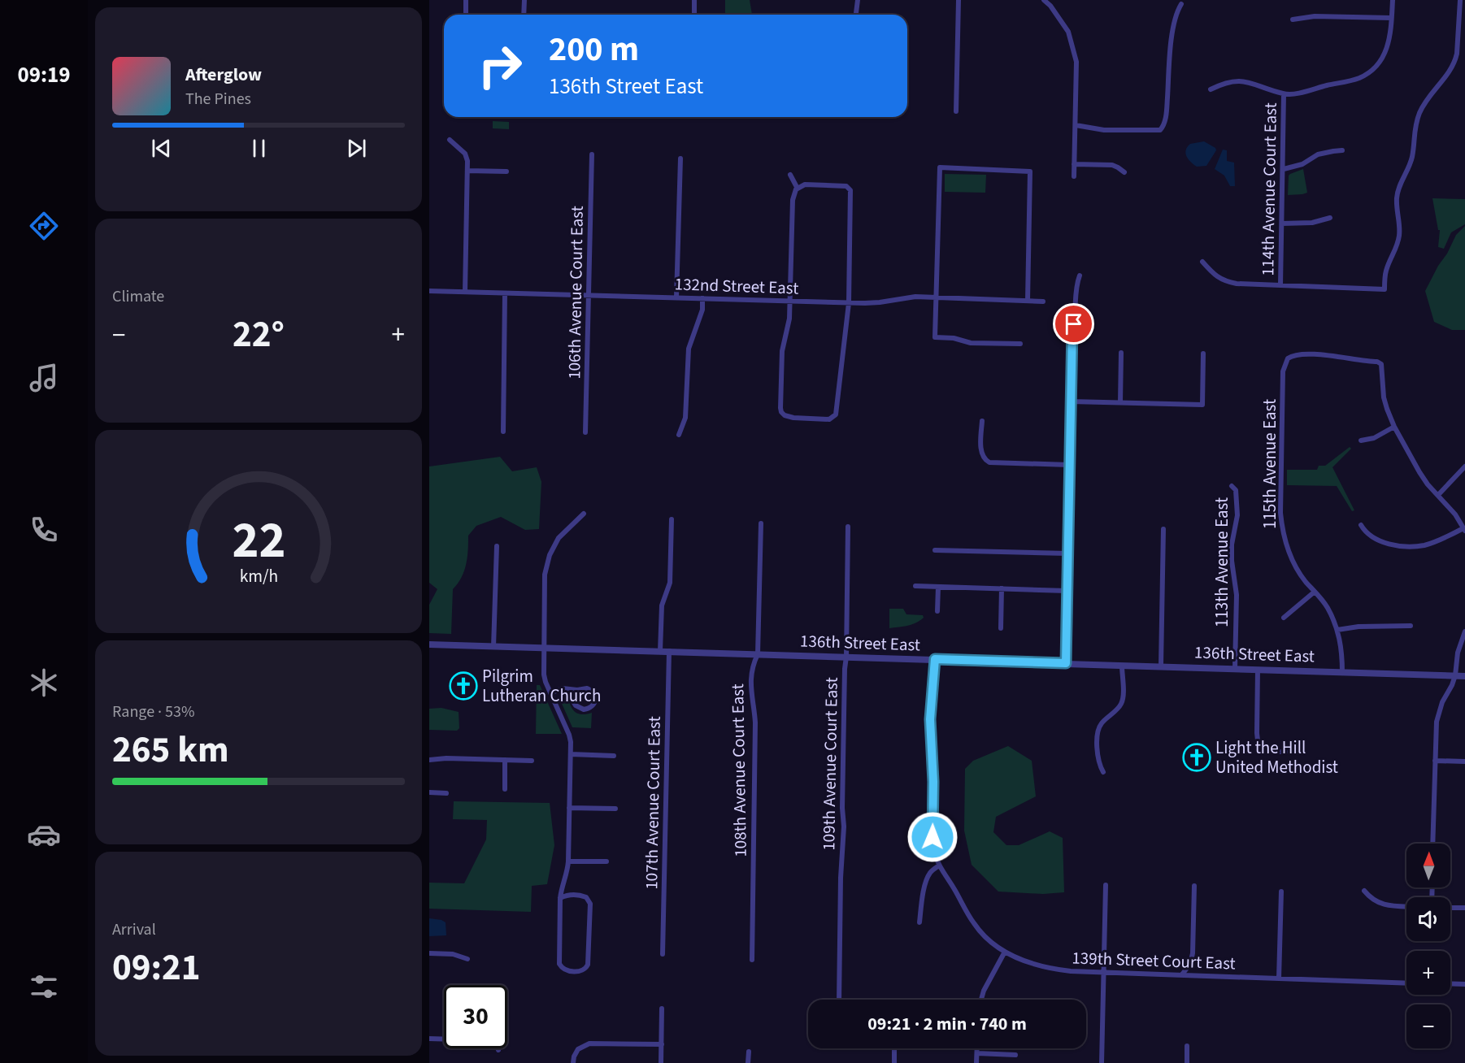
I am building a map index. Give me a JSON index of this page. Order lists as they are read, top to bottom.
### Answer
{
  "streets": {
    "street": [
      "114th Avenue Court East",
      "132nd Street East",
      "106th Avenue Court East",
      "115th Avenue East",
      "113th Avenue East",
      "136th Street East",
      "109th Avenue Court East",
      "108th Avenue Court East",
      "107th Avenue Court East",
      "139th Street Court East"
    ]
  },
  "crossings": [
    ["132nd Street East", "106th Avenue Court East"],
    ["115th Avenue East", "136th Street East"],
    ["113th Avenue East", "136th Street East"],
    ["136th Street East", "109th Avenue Court East"],
    ["136th Street East", "108th Avenue Court East"],
    ["136th Street East", "107th Avenue Court East"],
    ["136th Street East", "139th Street Court East"]
  ],
  "places": {
    "church": ["Pilgrim Lutheran Church", "Light the Hill United Methodist"]
  },
  "north": "top",
  "page": {
    "tabs": "09:19",
    "turn": ["200 m", "136th Street East"],
    "song": ["Afterglow", "The Pines"],
    "tile": [
      "Climate",
      ["Range · 53%", "265 km"],
      ["Arrival", "09:21"]
    ],
    "heat": ["−", "22°", "+"],
    "map_buttons": ["+", "−"],
    "limit": "30",
    "trip": "09:21 · 2 min · 740 m",
    "gauge": ["22", "km/h"]
  }
}
